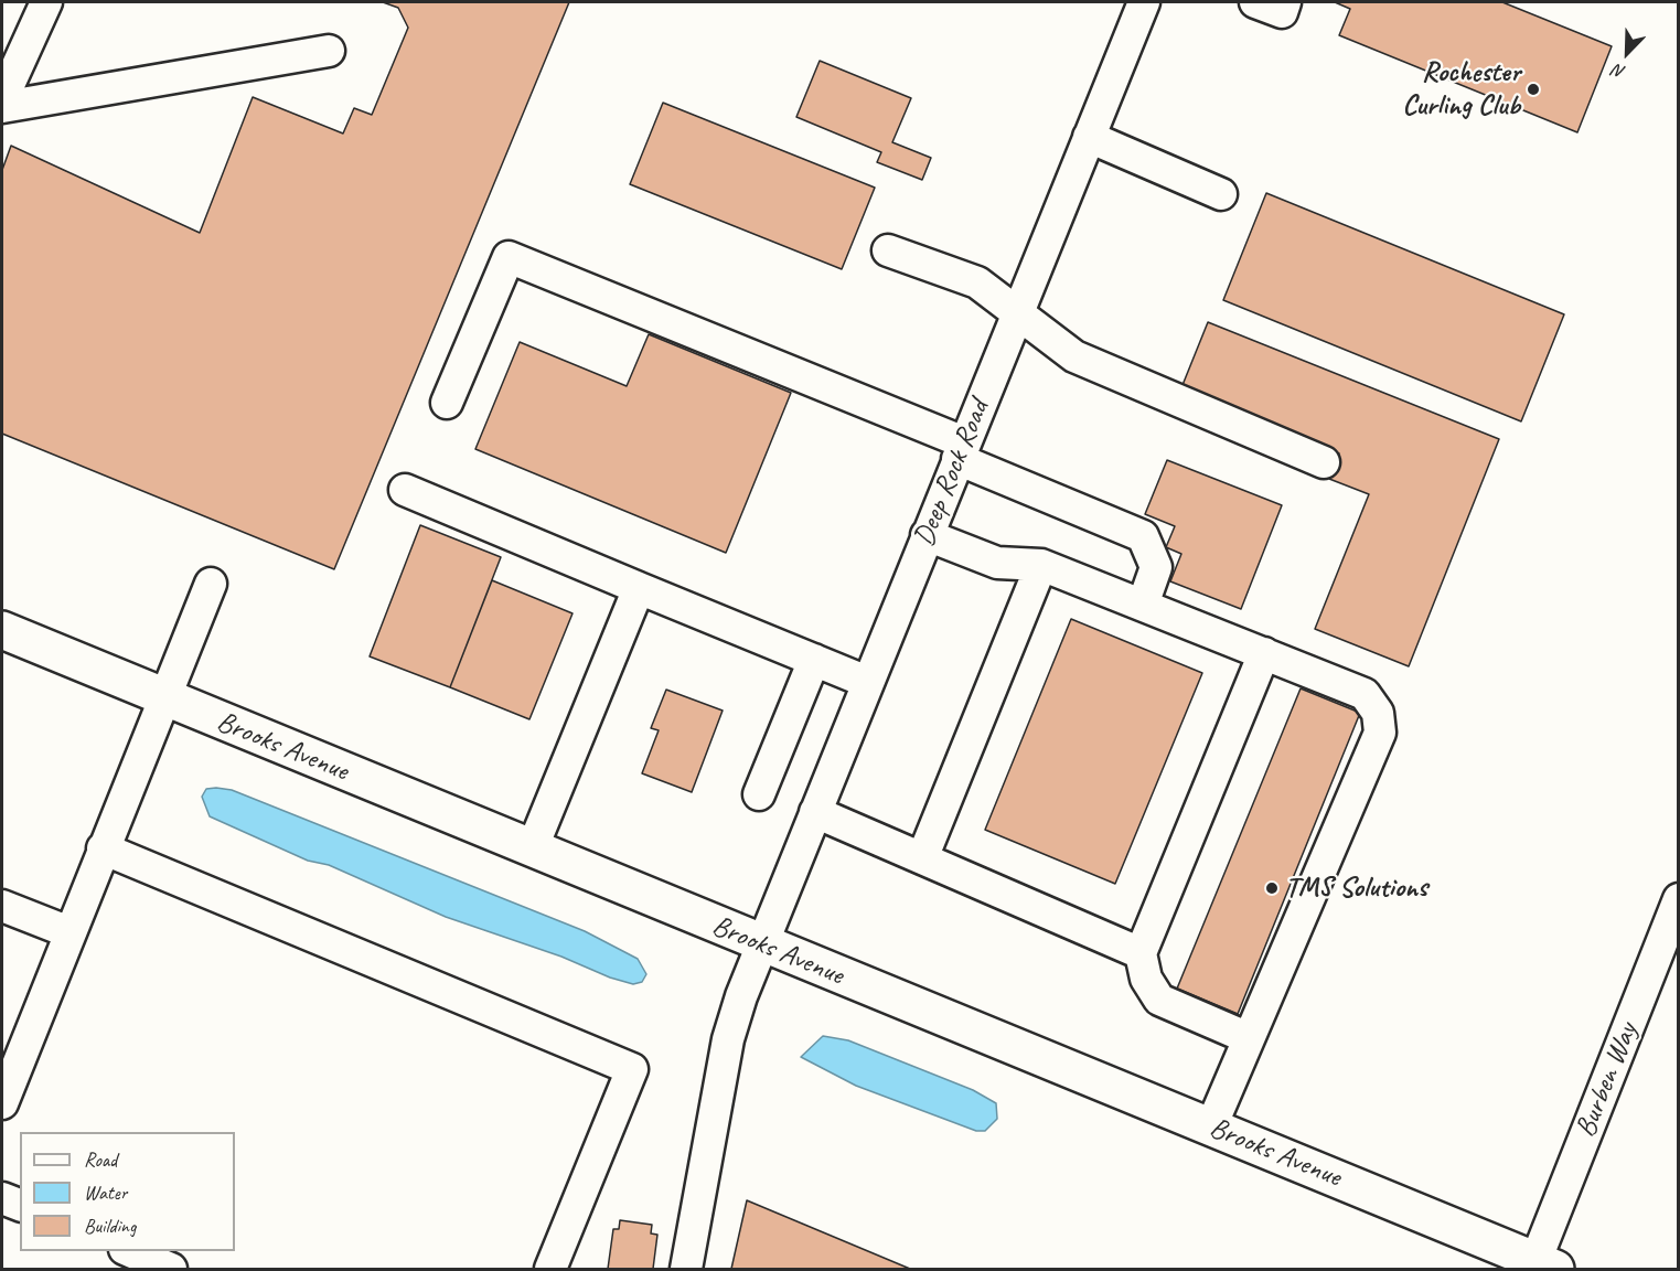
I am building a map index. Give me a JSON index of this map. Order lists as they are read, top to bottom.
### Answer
{
  "streets": {
    "main road": ["Brooks Avenue"],
    "street": ["Deep Rock Road", "Burben Way"]
  },
  "crossings": [
    ["Deep Rock Road", "Brooks Avenue"],
    ["Brooks Avenue", "Burben Way"]
  ],
  "places": ["Rochester Curling Club", "TMS Solutions"],
  "legend": ["Road", "Water", "Building"],
  "north": "bottom left"
}
